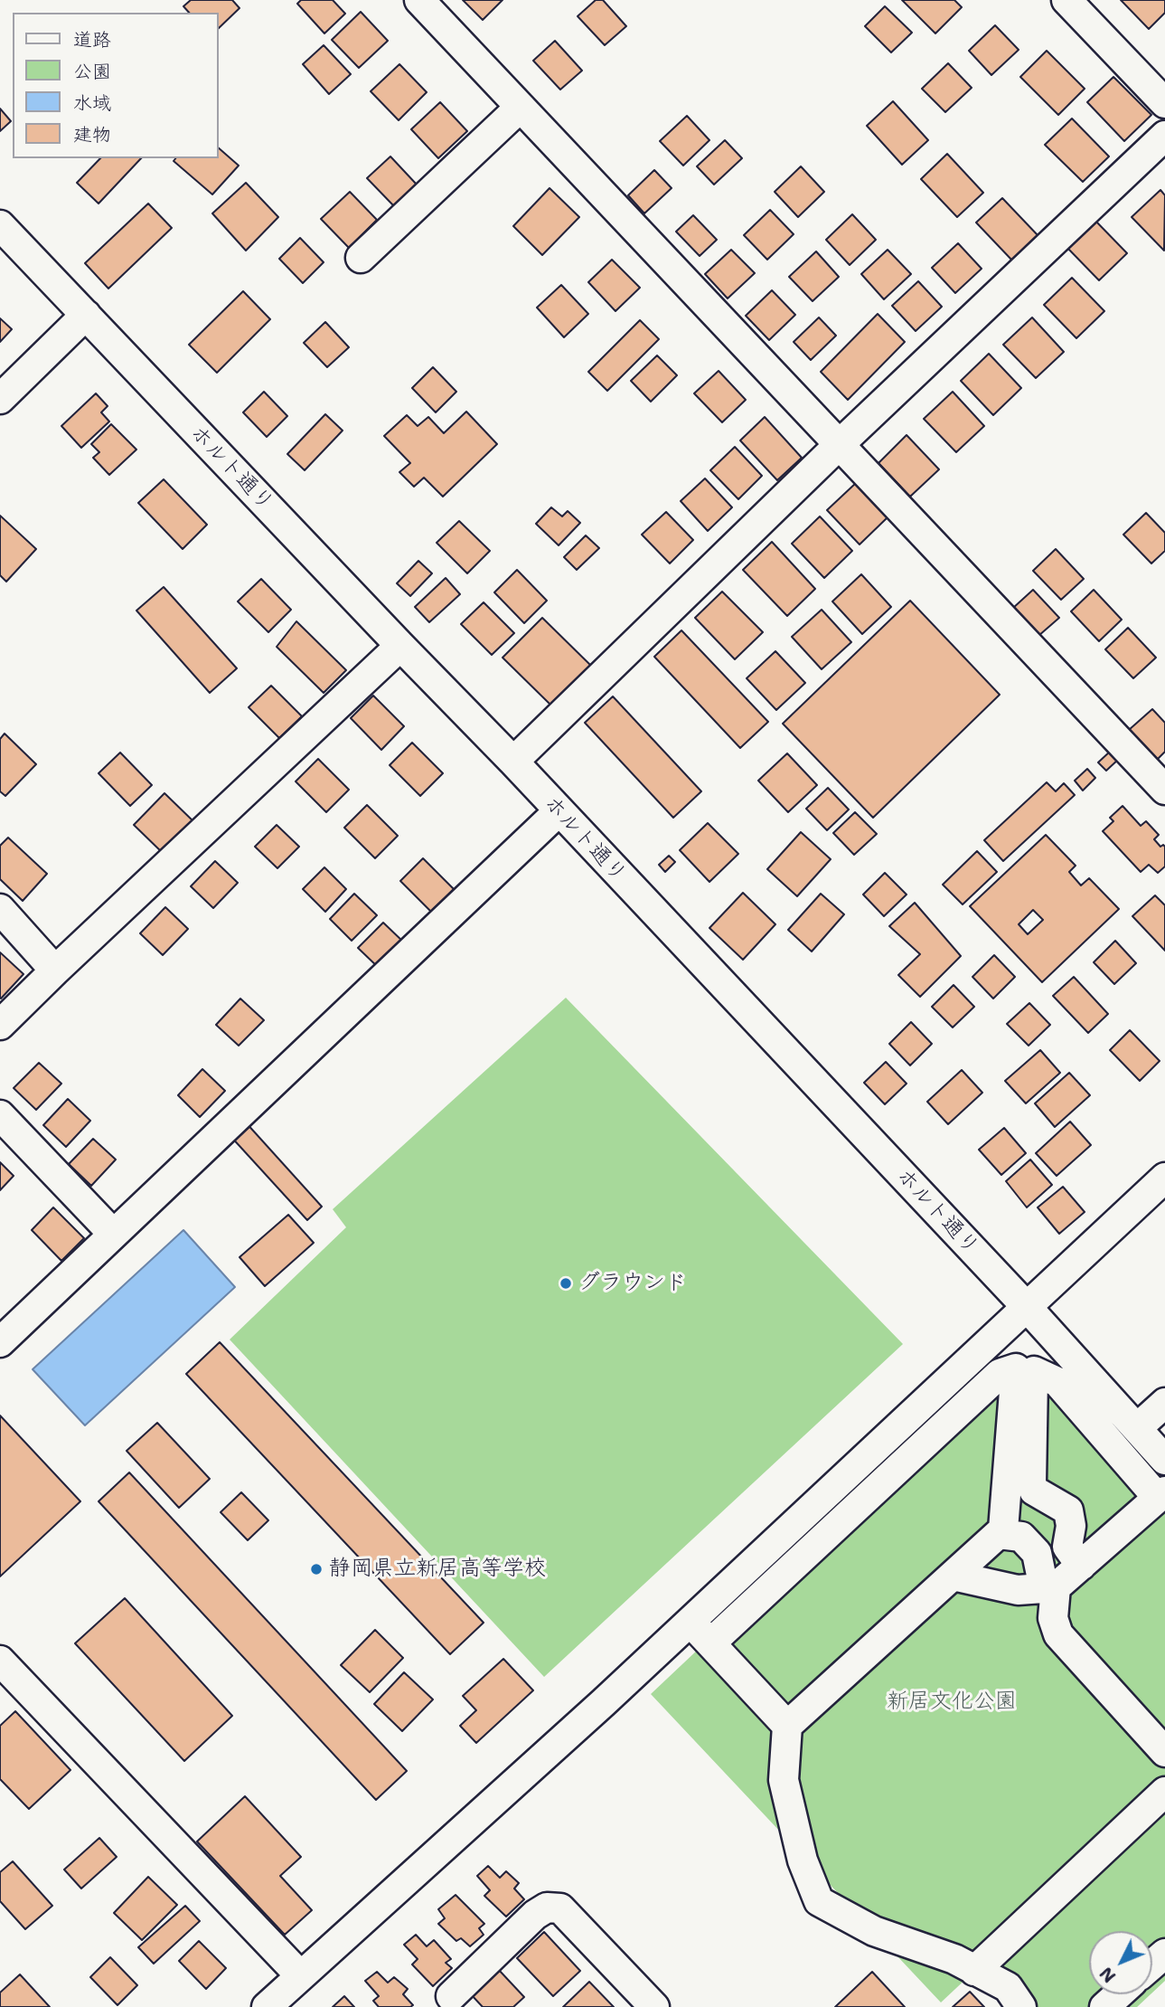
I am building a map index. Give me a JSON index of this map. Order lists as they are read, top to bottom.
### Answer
{
  "streets": {
    "street": ["ホルト通り"]
  },
  "parks": ["新居文化公園"],
  "places": ["グラウンド", "静岡県立新居高等学校"],
  "legend": [
    "道路",
    "公園",
    "水域",
    "建物"
  ],
  "north": "bottom left"
}
